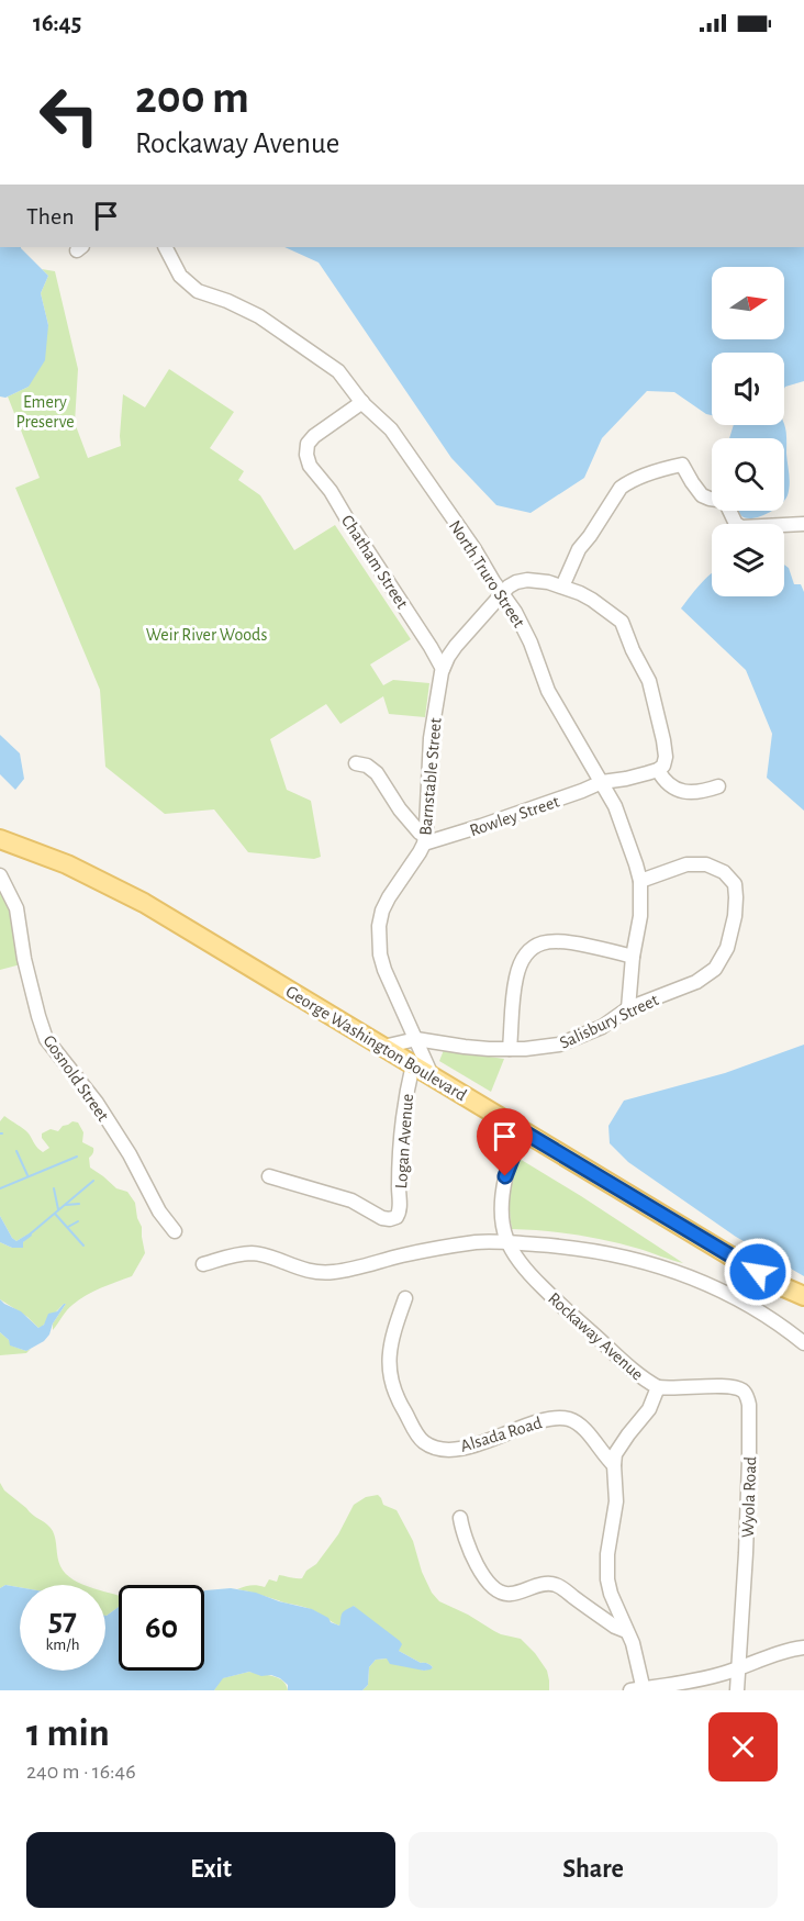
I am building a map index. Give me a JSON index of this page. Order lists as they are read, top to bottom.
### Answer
{
  "streets": {
    "main road": ["George Washington Boulevard"],
    "street": [
      "Chatham Street",
      "North Truro Street",
      "Barnstable Street",
      "Rowley Street",
      "Salisbury Street",
      "Gosnold Street",
      "Logan Avenue",
      "Rockaway Avenue",
      "Alsada Road",
      "Wyola Road"
    ]
  },
  "crossings": [
    ["Chatham Street", "North Truro Street"],
    ["Chatham Street", "Barnstable Street"],
    ["North Truro Street", "Barnstable Street"],
    ["North Truro Street", "Rowley Street"],
    ["North Truro Street", "Salisbury Street"],
    ["Barnstable Street", "Rowley Street"],
    ["Barnstable Street", "Salisbury Street"],
    ["Barnstable Street", "George Washington Boulevard"],
    ["Salisbury Street", "George Washington Boulevard"],
    ["George Washington Boulevard", "Logan Avenue"],
    ["George Washington Boulevard", "Rockaway Avenue"],
    ["Rockaway Avenue", "Alsada Road"],
    ["Rockaway Avenue", "Wyola Road"]
  ],
  "parks": ["Emery Preserve", "Weir River Woods"],
  "north": "right",
  "page": {
    "status": "16:45",
    "turn": ["200 m", "Rockaway Avenue"],
    "then": "Then",
    "speed": "57 km/h",
    "limit": "60",
    "heading": ["1 min", "240 m · 16:46"],
    "buttons": ["Exit", "Share"]
  }
}
